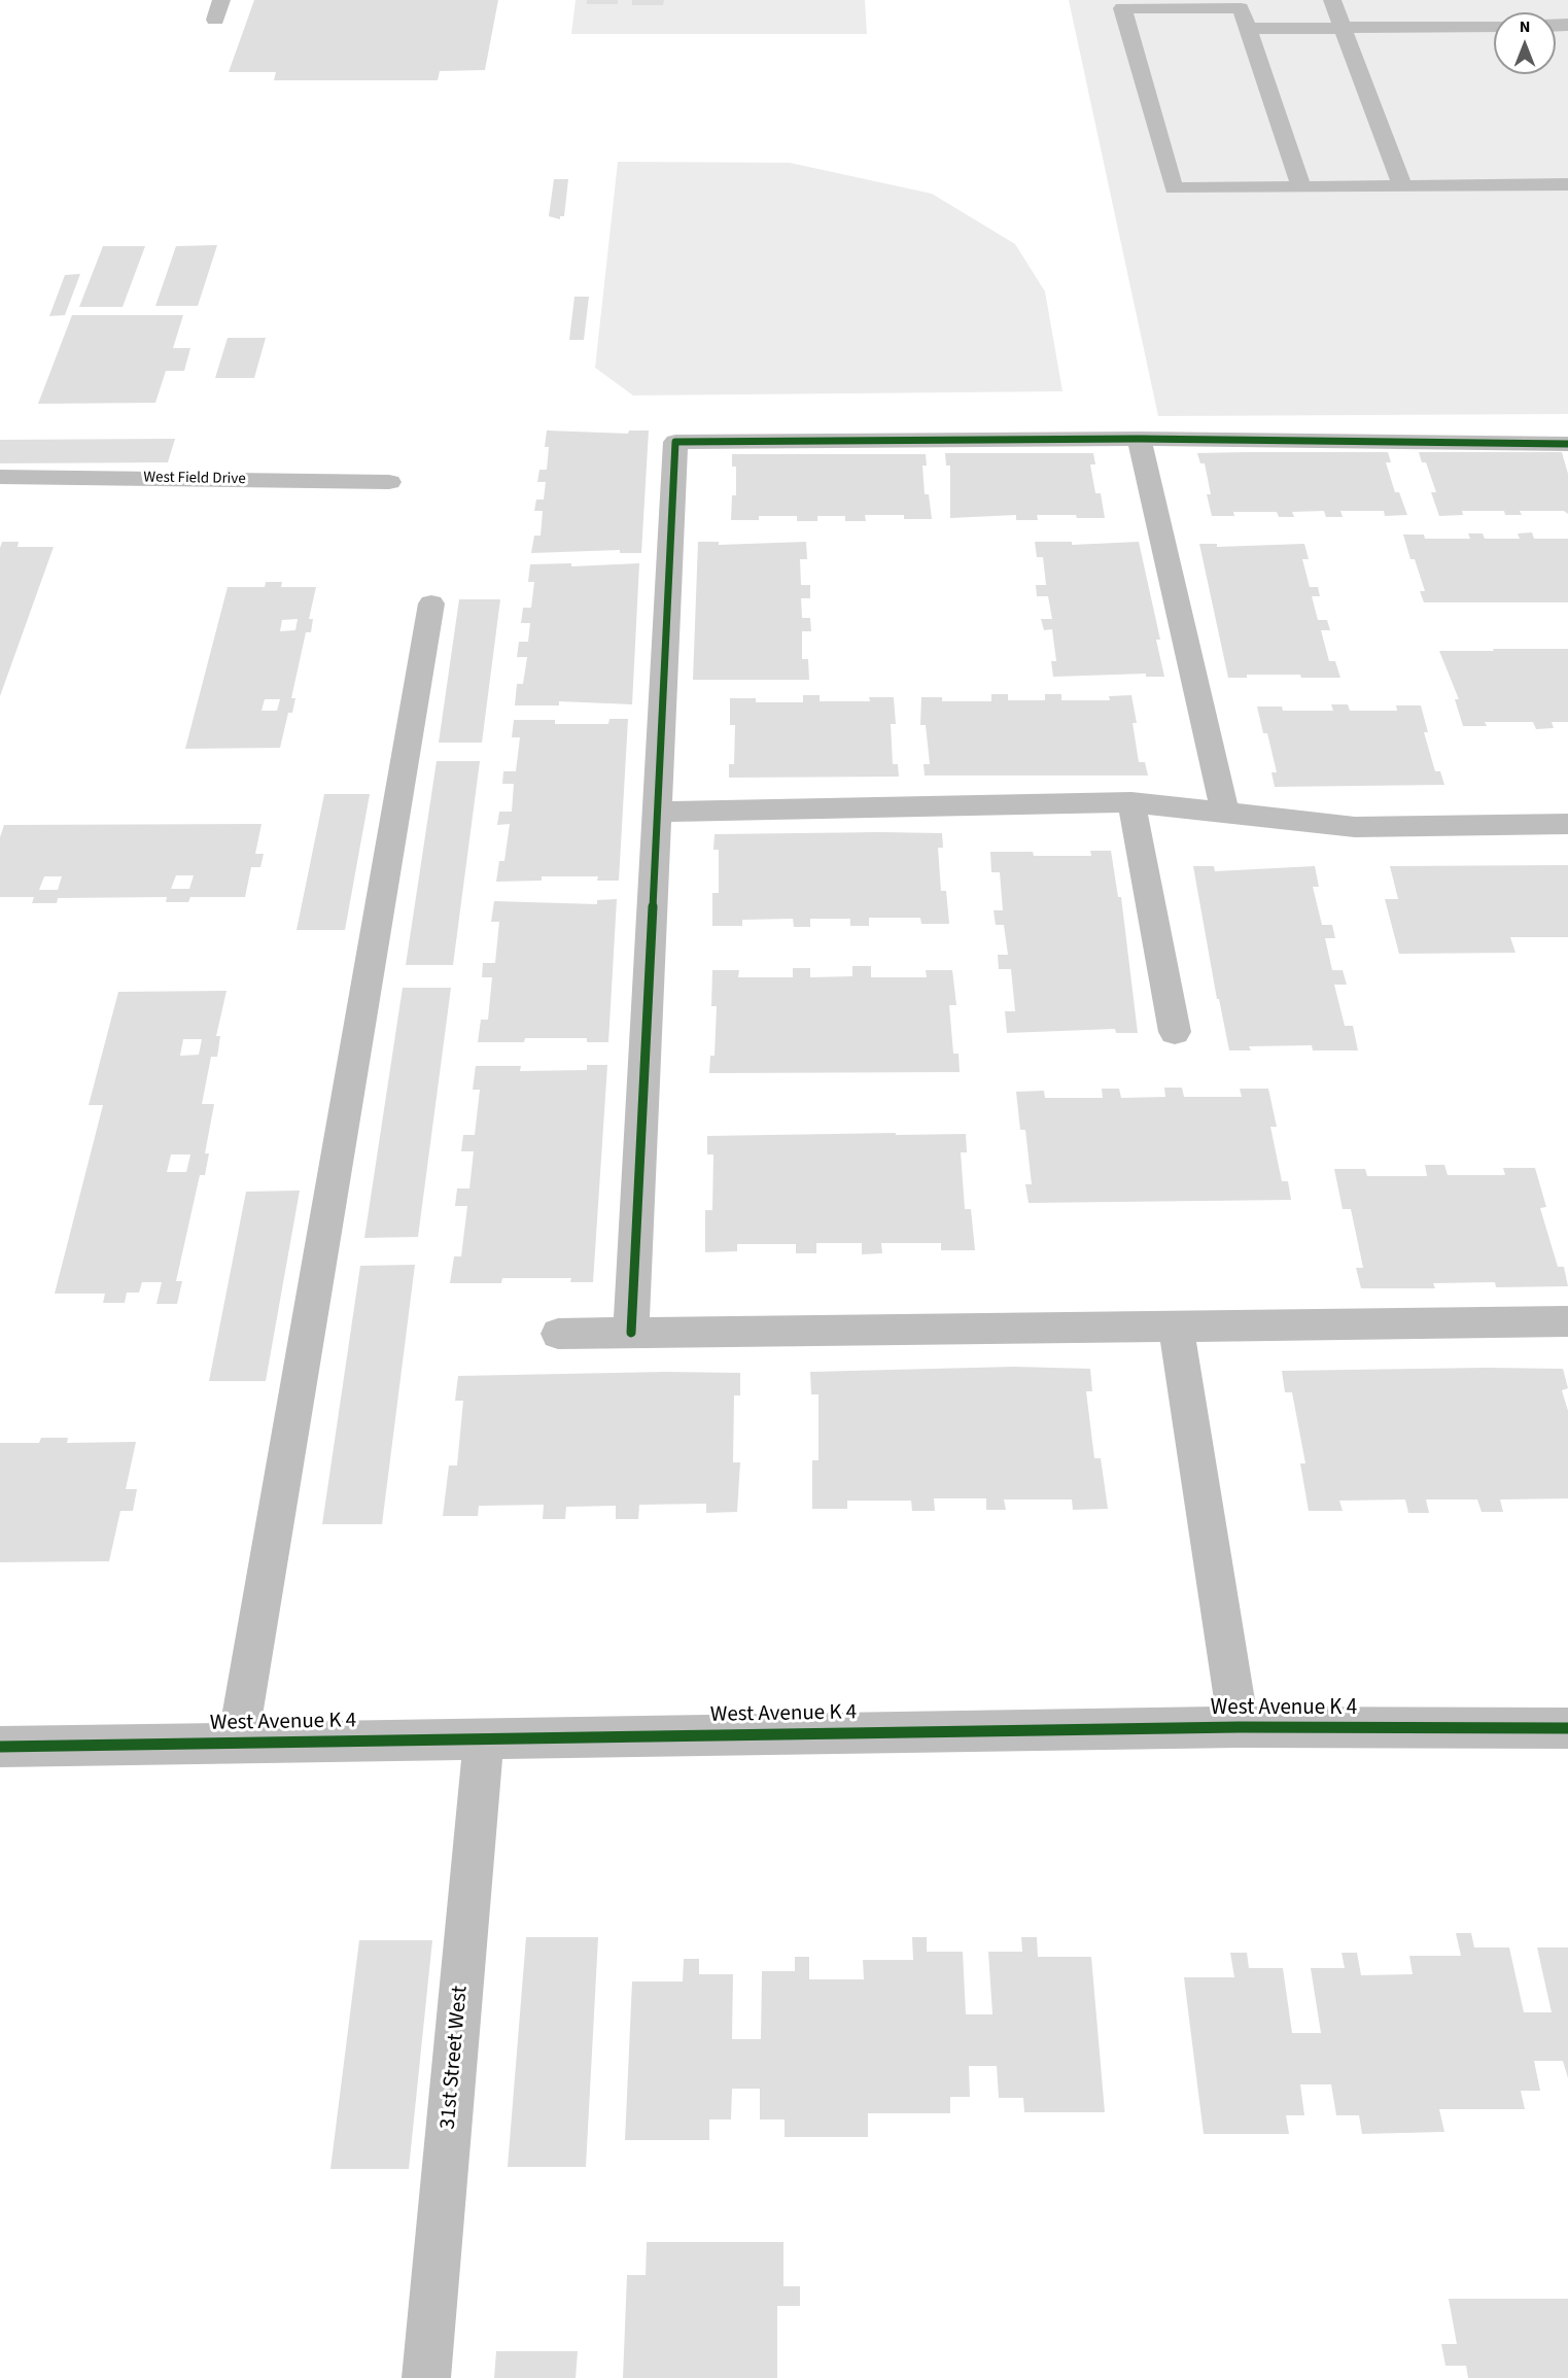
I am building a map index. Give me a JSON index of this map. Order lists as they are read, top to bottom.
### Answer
{
  "streets": {
    "street": ["West Field Drive", "West Avenue K 4", "31st Street West"]
  },
  "crossings": [
    ["West Avenue K 4", "31st Street West"]
  ],
  "north": "top"
}
